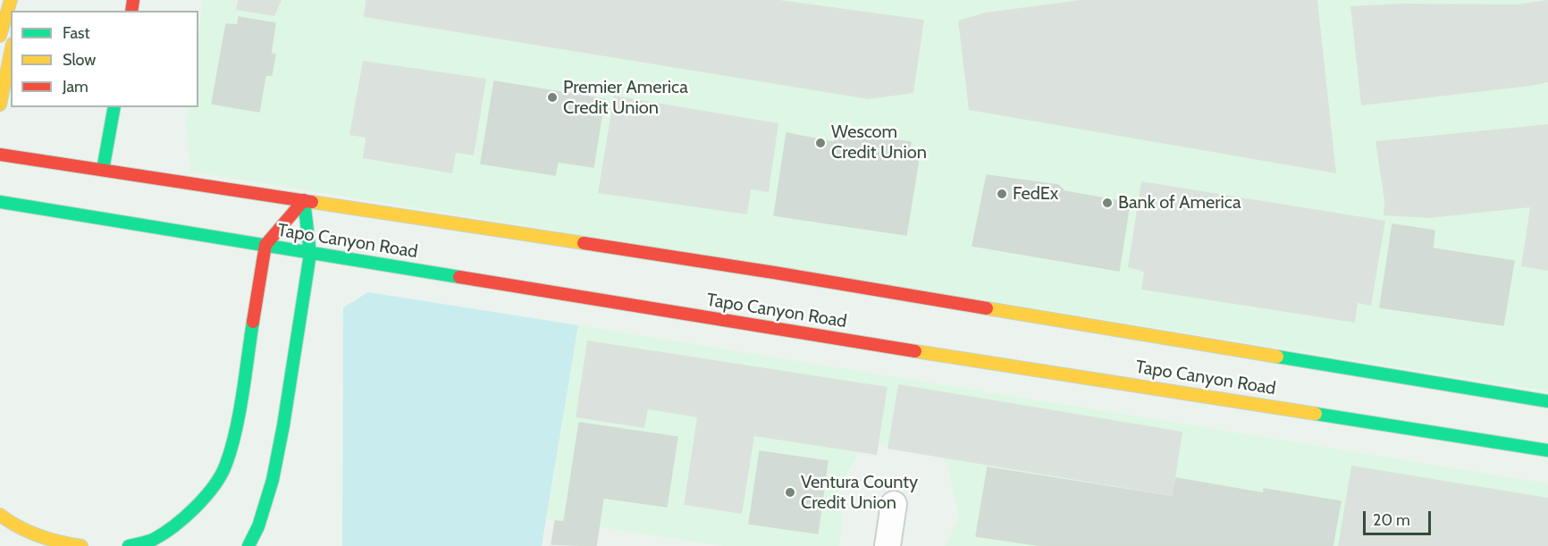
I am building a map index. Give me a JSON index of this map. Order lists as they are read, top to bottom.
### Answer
{
  "streets": {
    "main road": ["Tapo Canyon Road"]
  },
  "places": [
    "Premier America Credit Union",
    "Wescom Credit Union",
    "FedEx",
    "Bank of America",
    "Ventura County Credit Union"
  ],
  "legend": ["Fast", "Slow", "Jam"],
  "scale_bar": "20 m"
}
